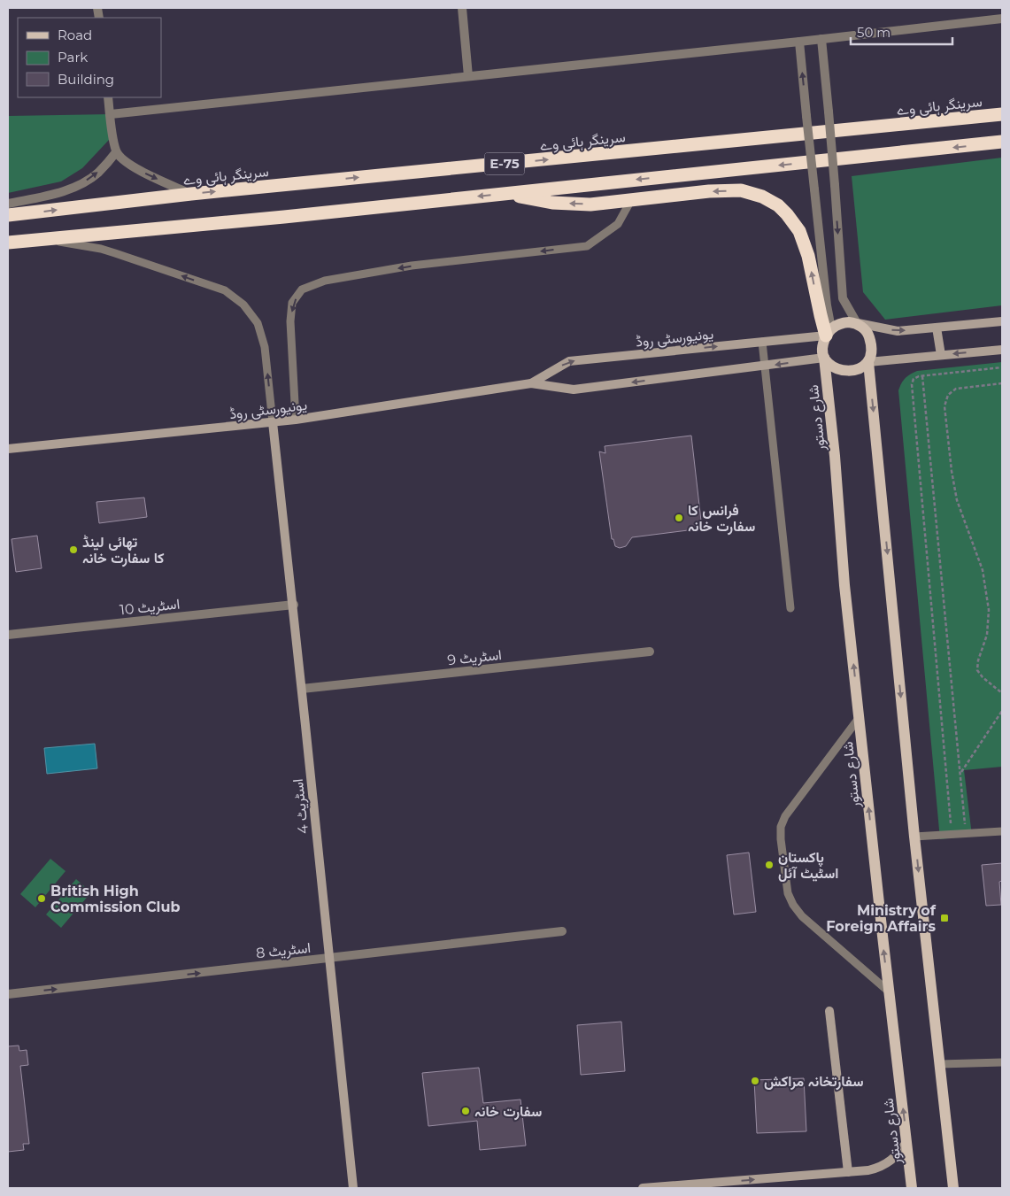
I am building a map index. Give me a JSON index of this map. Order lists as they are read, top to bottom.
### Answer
{
  "streets": {
    "highway": ["سرینگر ہائی وے", "E-75"],
    "main road": ["شارع دستور"],
    "street": [
      "یونیورسٹی روڈ",
      "اسٹریٹ 10",
      "اسٹریٹ 9",
      "اسٹریٹ 4",
      "اسٹریٹ 8"
    ]
  },
  "crossings": [
    ["یونیورسٹی روڈ", "شارع دستور"],
    ["یونیورسٹی روڈ", "اسٹریٹ 4"],
    ["اسٹریٹ 10", "اسٹریٹ 4"],
    ["اسٹریٹ 9", "اسٹریٹ 4"],
    ["اسٹریٹ 4", "اسٹریٹ 8"]
  ],
  "one_way": ["اسٹریٹ 8"],
  "places": {
    "other": [
      "فرانس کا سفارت خانہ",
      "تھائی لینڈ کا سفارت خانہ",
      "پاکستان اسٹیٹ آئل",
      "British High Commission Club",
      "سفارتخانہ مراکش",
      "سفارت خانہ"
    ],
    "transit": ["Ministry of Foreign Affairs"]
  },
  "legend": ["Road", "Park", "Building"],
  "scale_bar": "50 m"
}
